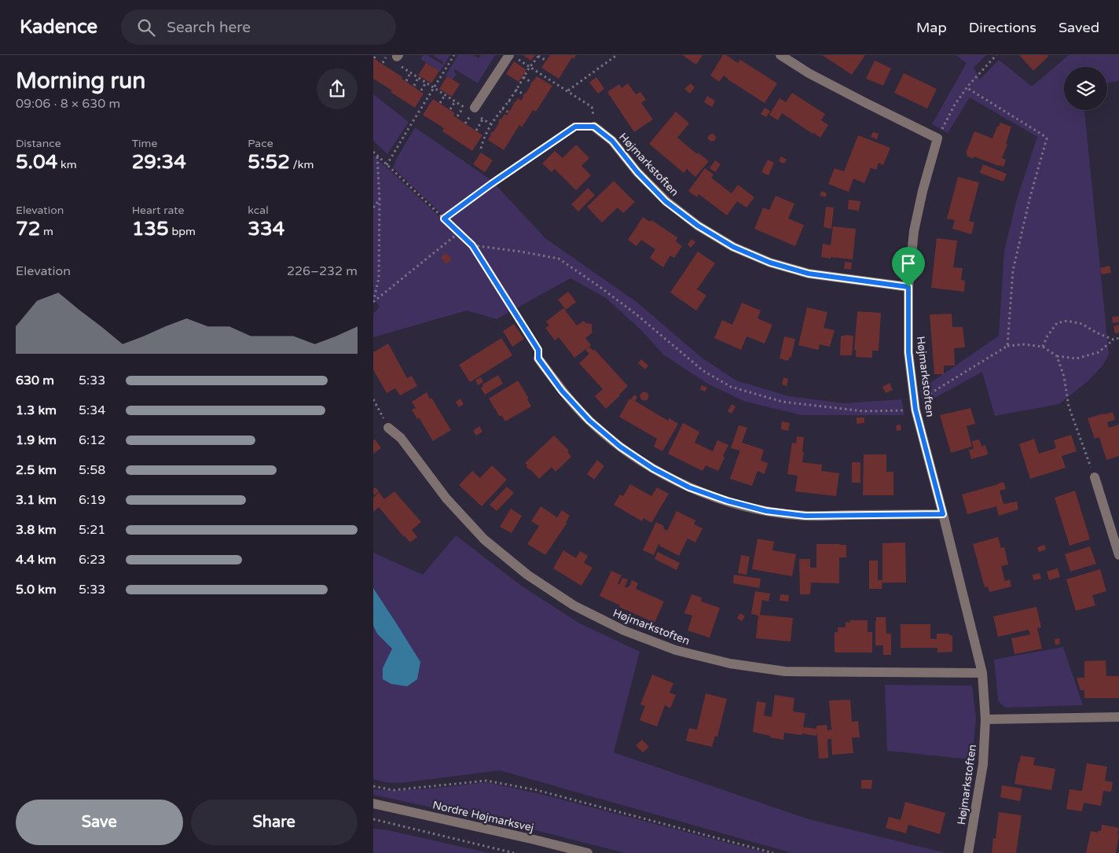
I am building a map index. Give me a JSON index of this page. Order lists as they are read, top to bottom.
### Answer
{
  "streets": {
    "street": ["Højmarkstoften", "Nordre Højmarksvej"]
  },
  "page": {
    "header": "Kadence",
    "search": "Search here",
    "nav": ["Map", "Directions", "Saved"],
    "heading": ["Morning run", "09:06 · 8 × 630 m"],
    "stats": [
      ["Distance", "5.04 km"],
      ["Time", "29:34"],
      ["Pace", "5:52 /km"],
      ["Elevation", "72 m"],
      ["Heart rate", "135 bpm"],
      ["kcal", "334"]
    ],
    "chart": ["Elevation", "226–232 m"],
    "list": [
      {
        "name": "630 m",
        "note": "5:33"
      },
      {
        "name": "1.3 km",
        "note": "5:34"
      },
      {
        "name": "1.9 km",
        "note": "6:12"
      },
      {
        "name": "2.5 km",
        "note": "5:58"
      },
      {
        "name": "3.1 km",
        "note": "6:19"
      },
      {
        "name": "3.8 km",
        "note": "5:21"
      },
      {
        "name": "4.4 km",
        "note": "6:23"
      },
      {
        "name": "5.0 km",
        "note": "5:33"
      }
    ],
    "buttons": ["Save", "Share"]
  }
}
